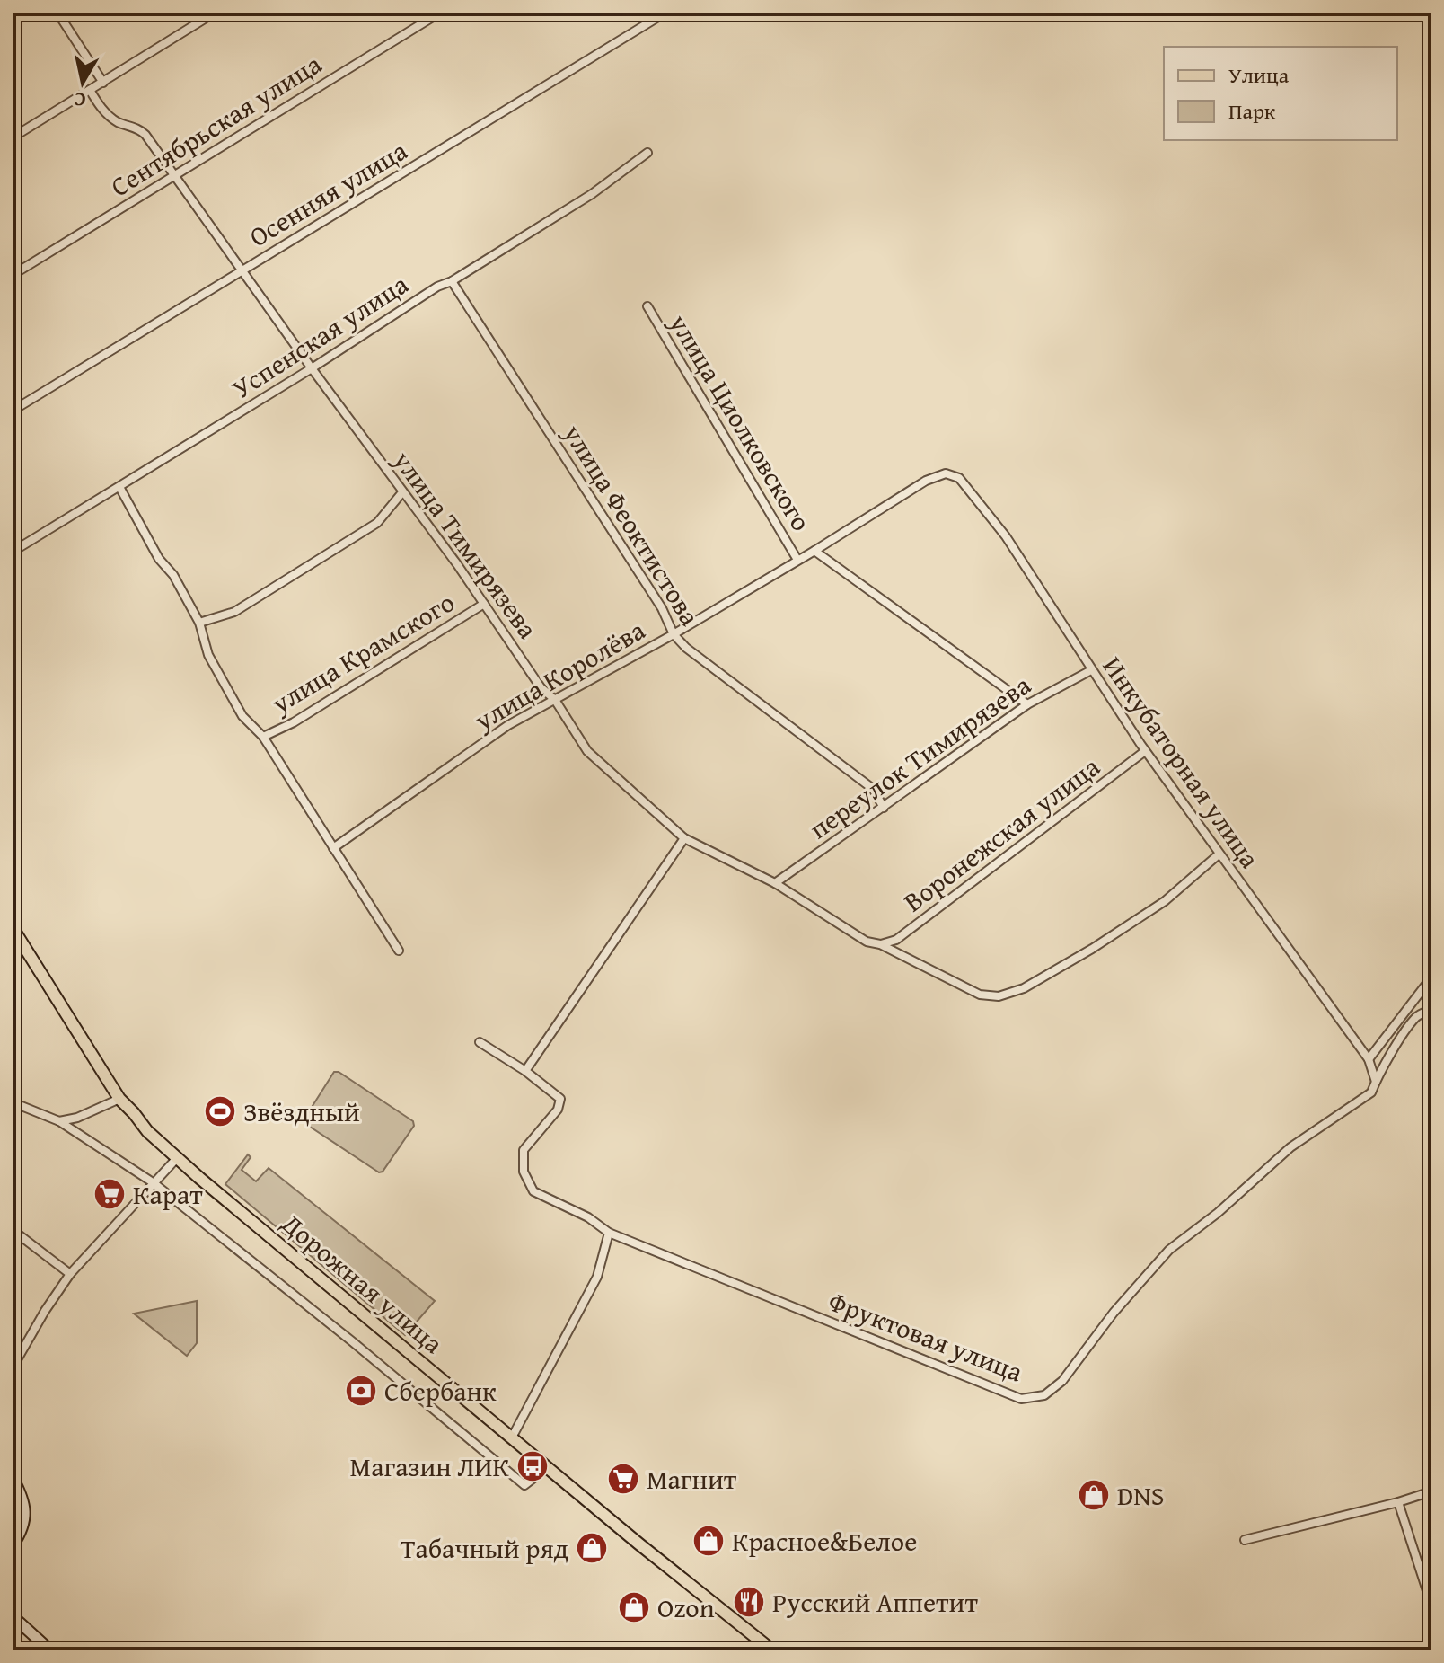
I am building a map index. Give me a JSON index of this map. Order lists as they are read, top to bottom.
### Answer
{
  "streets": {
    "main road": ["Дорожная улица"],
    "street": [
      "Сентябрьская улица",
      "Осенняя улица",
      "Успенская улица",
      "улица Циолковского",
      "улица Феоктистова",
      "улица Тимирязева",
      "улица Крамского",
      "улица Королёва",
      "переулок Тимирязева",
      "Инкубаторная улица",
      "Воронежская улица",
      "Фруктовая улица"
    ]
  },
  "crossings": [
    ["Сентябрьская улица", "улица Тимирязева"],
    ["Осенняя улица", "улица Тимирязева"],
    ["Успенская улица", "улица Феоктистова"],
    ["Успенская улица", "улица Тимирязева"],
    ["улица Циолковского", "улица Королёва"],
    ["улица Циолковского", "переулок Тимирязева"],
    ["улица Феоктистова", "улица Королёва"],
    ["улица Феоктистова", "переулок Тимирязева"],
    ["улица Тимирязева", "улица Крамского"],
    ["улица Тимирязева", "улица Королёва"],
    ["улица Тимирязева", "переулок Тимирязева"],
    ["улица Тимирязева", "Инкубаторная улица"],
    ["улица Тимирязева", "Воронежская улица"],
    ["улица Королёва", "Инкубаторная улица"],
    ["переулок Тимирязева", "Инкубаторная улица"],
    ["Инкубаторная улица", "Воронежская улица"],
    ["Инкубаторная улица", "Фруктовая улица"]
  ],
  "places": {
    "sports": ["Звёздный"],
    "supermarket": ["Карат", "Магнит"],
    "bank": ["Сбербанк"],
    "bus stop": ["Магазин ЛИК"],
    "shop": [
      "DNS",
      "Красное&Белое",
      "Табачный ряд",
      "Ozon"
    ],
    "restaurant": ["Русский Аппетит"]
  },
  "legend": ["Улица", "Парк"],
  "north": "bottom"
}
